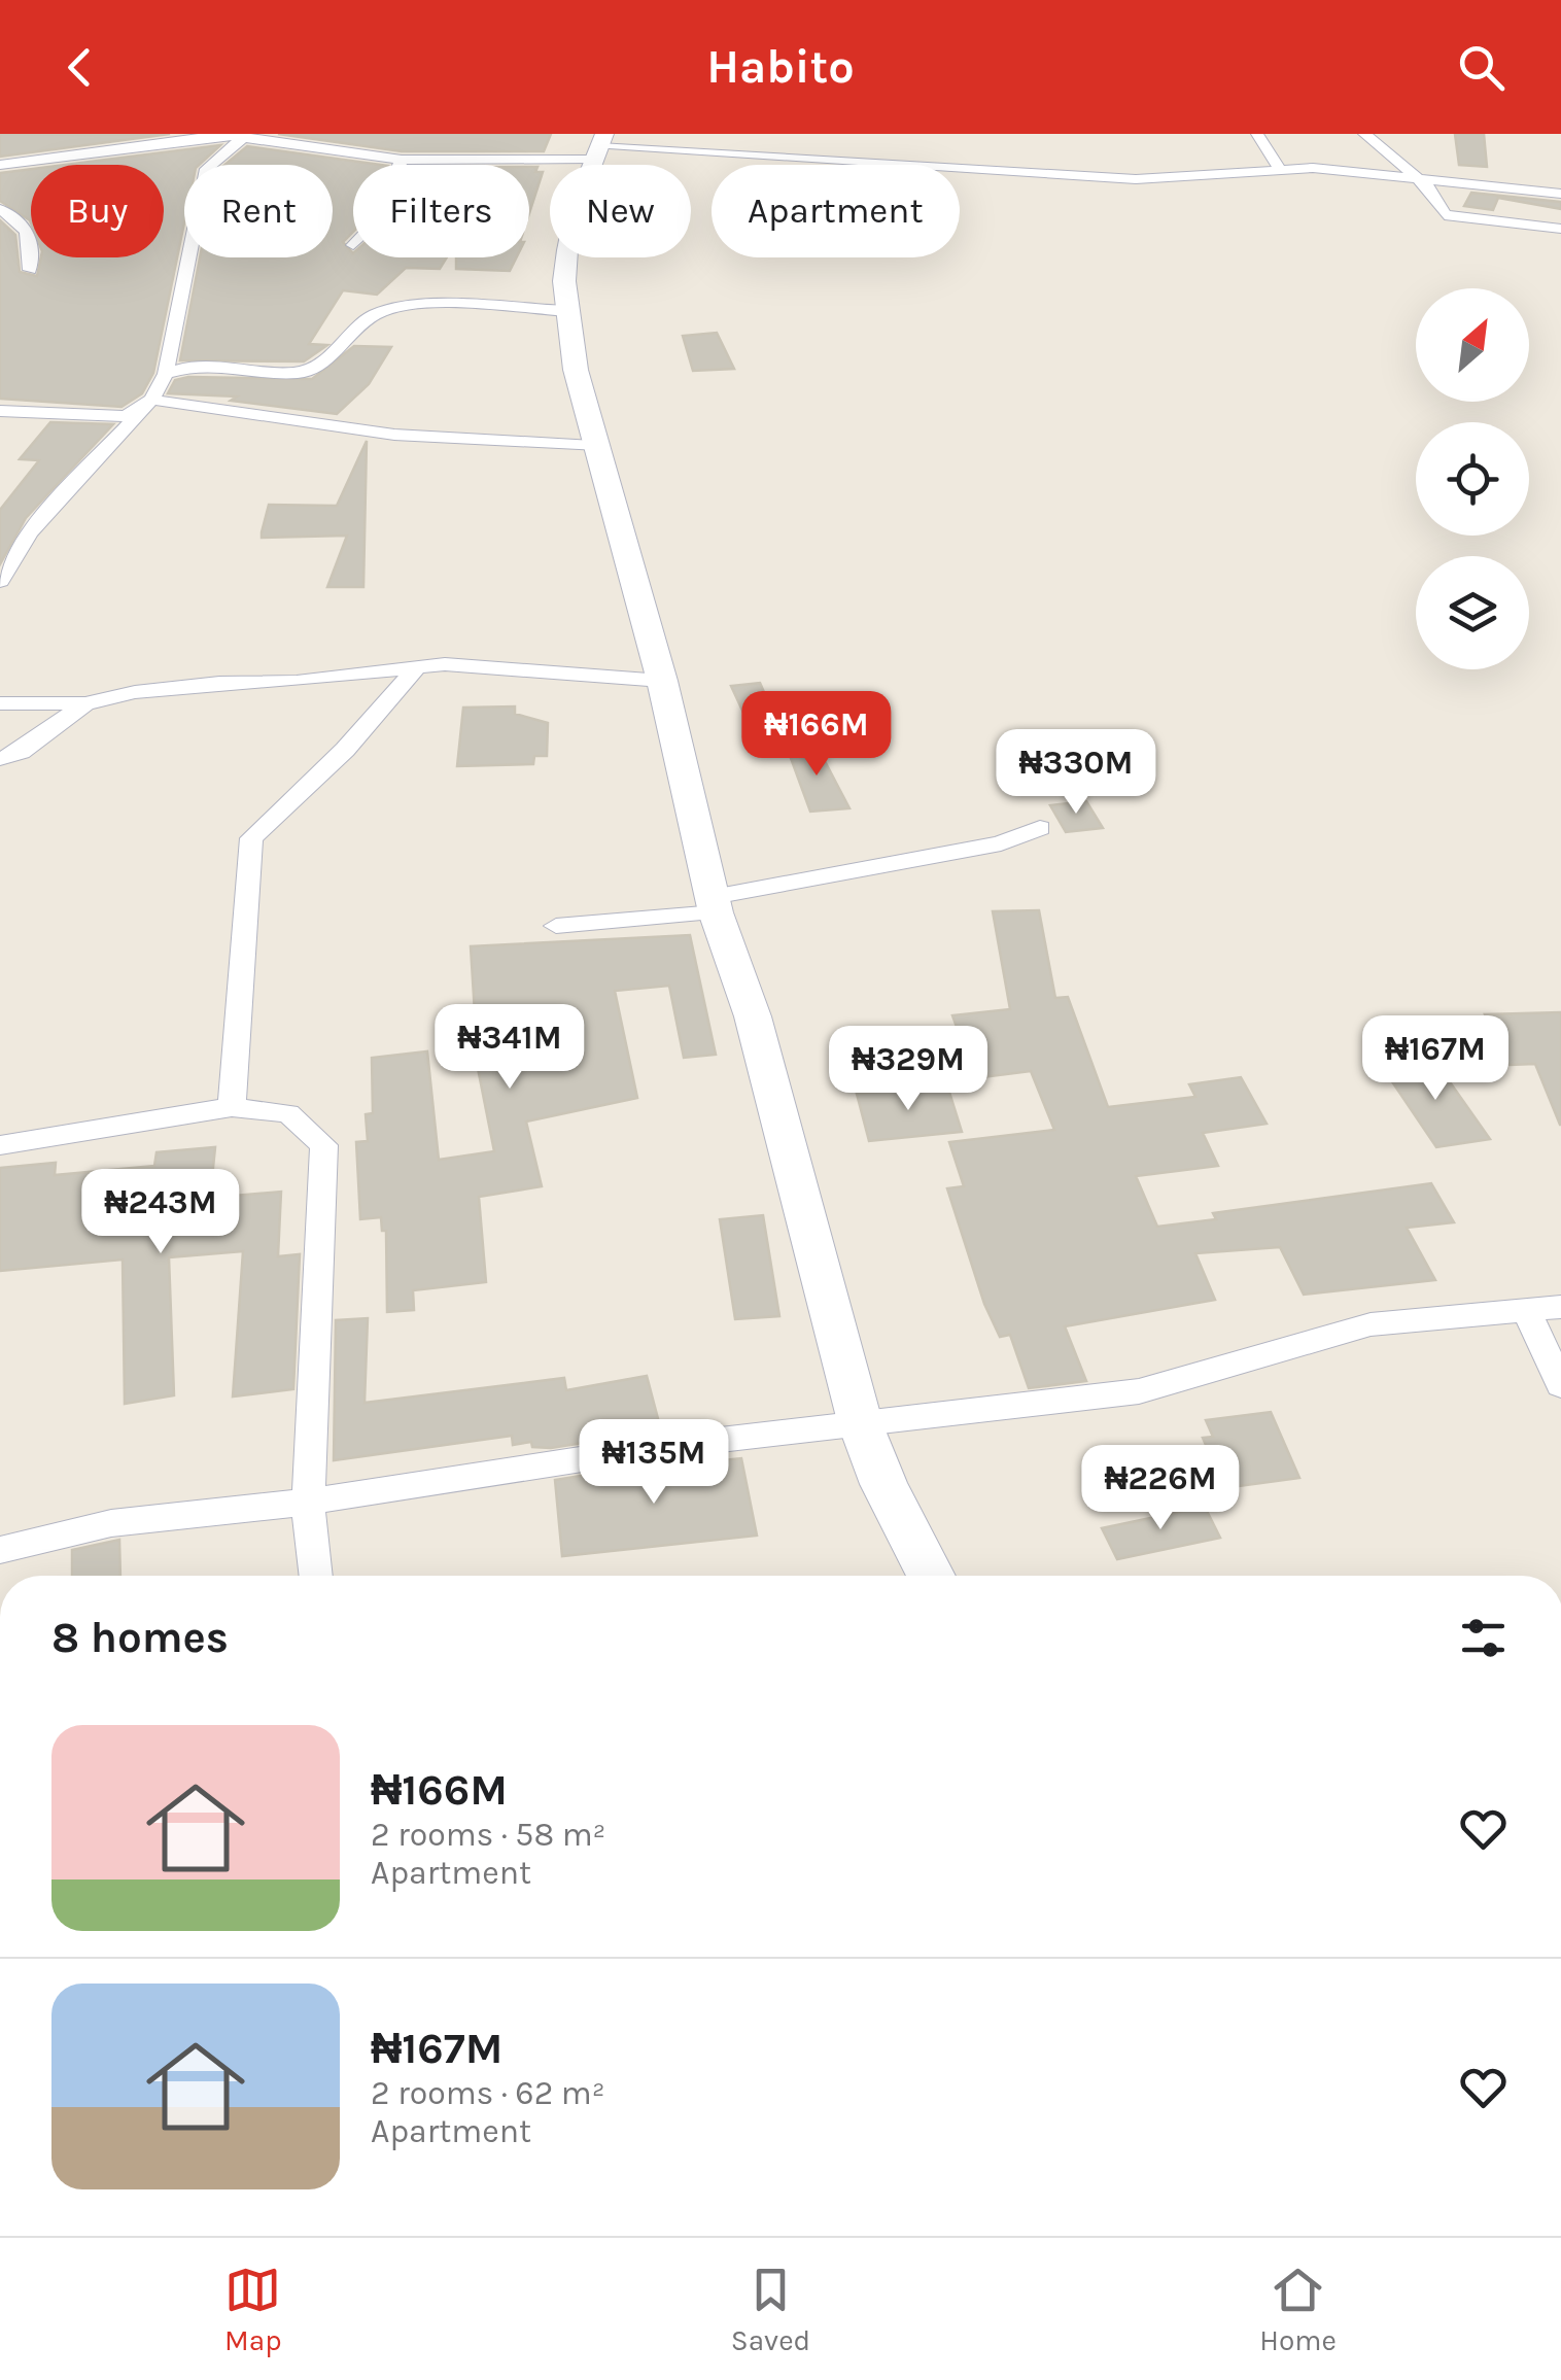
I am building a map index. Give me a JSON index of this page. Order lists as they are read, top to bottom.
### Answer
{
  "north": "top right",
  "page": {
    "header": "Habito",
    "chip": [
      "Buy",
      "Rent",
      "Filters",
      "New",
      "Apartment"
    ],
    "price": [
      "₦166M",
      "₦330M",
      "₦341M",
      "₦167M",
      "₦329M",
      "₦243M",
      "₦135M",
      "₦226M"
    ],
    "heading": "8 homes",
    "list": [
      {
        "name": "₦166M",
        "note": "2 rooms · 58 m² · Apartment"
      },
      {
        "name": "₦167M",
        "note": "2 rooms · 62 m² · Apartment"
      }
    ],
    "tabs": ["Map", "Saved", "Home"]
  }
}
